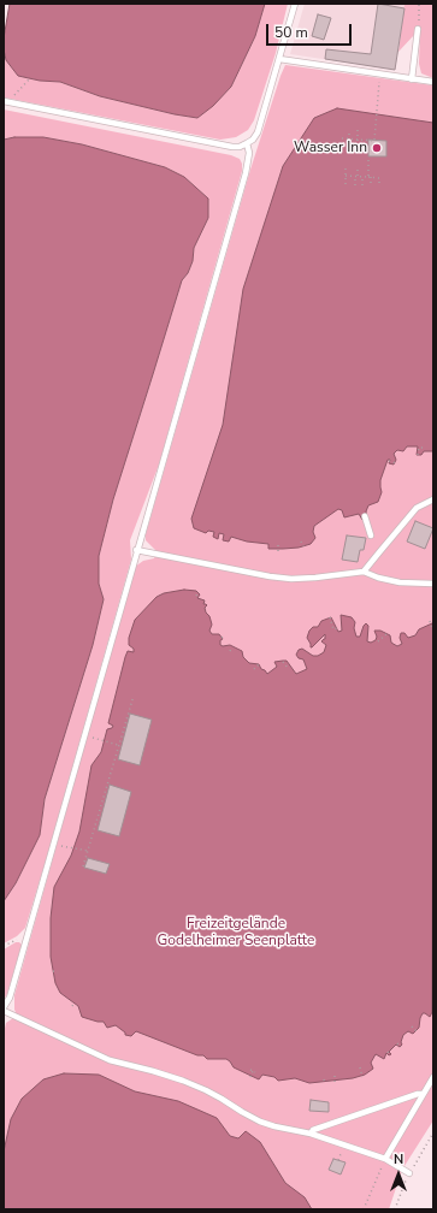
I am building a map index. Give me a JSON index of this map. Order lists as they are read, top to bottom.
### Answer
{
  "parks": ["Freizeitgelände Godelheimer Seenplatte"],
  "places": ["Wasser Inn"],
  "scale_bar": "50 m",
  "north": "top"
}
